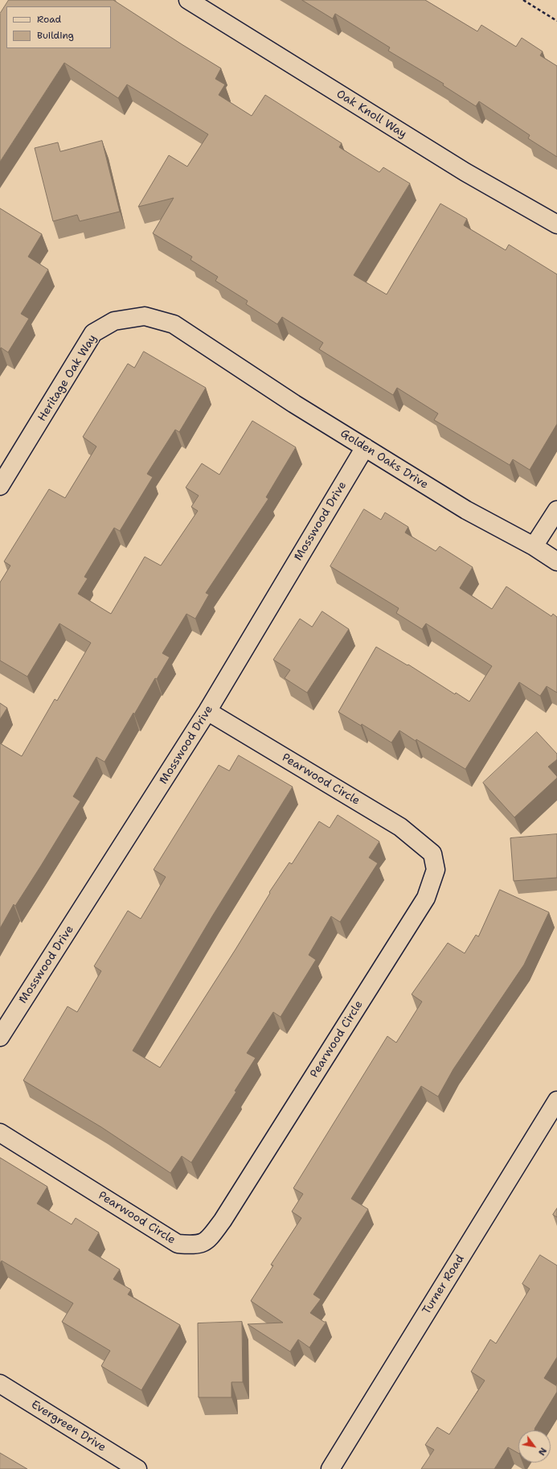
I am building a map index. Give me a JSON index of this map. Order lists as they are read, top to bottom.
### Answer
{
  "streets": {
    "street": [
      "Oak Knoll Way",
      "Heritage Oak Way",
      "Golden Oaks Drive",
      "Mosswood Drive",
      "Pearwood Circle",
      "Turner Road",
      "Evergreen Drive"
    ]
  },
  "crossings": [
    ["Heritage Oak Way", "Golden Oaks Drive"],
    ["Golden Oaks Drive", "Mosswood Drive"],
    ["Mosswood Drive", "Pearwood Circle"]
  ],
  "legend": ["Road", "Building"],
  "north": "bottom right"
}
